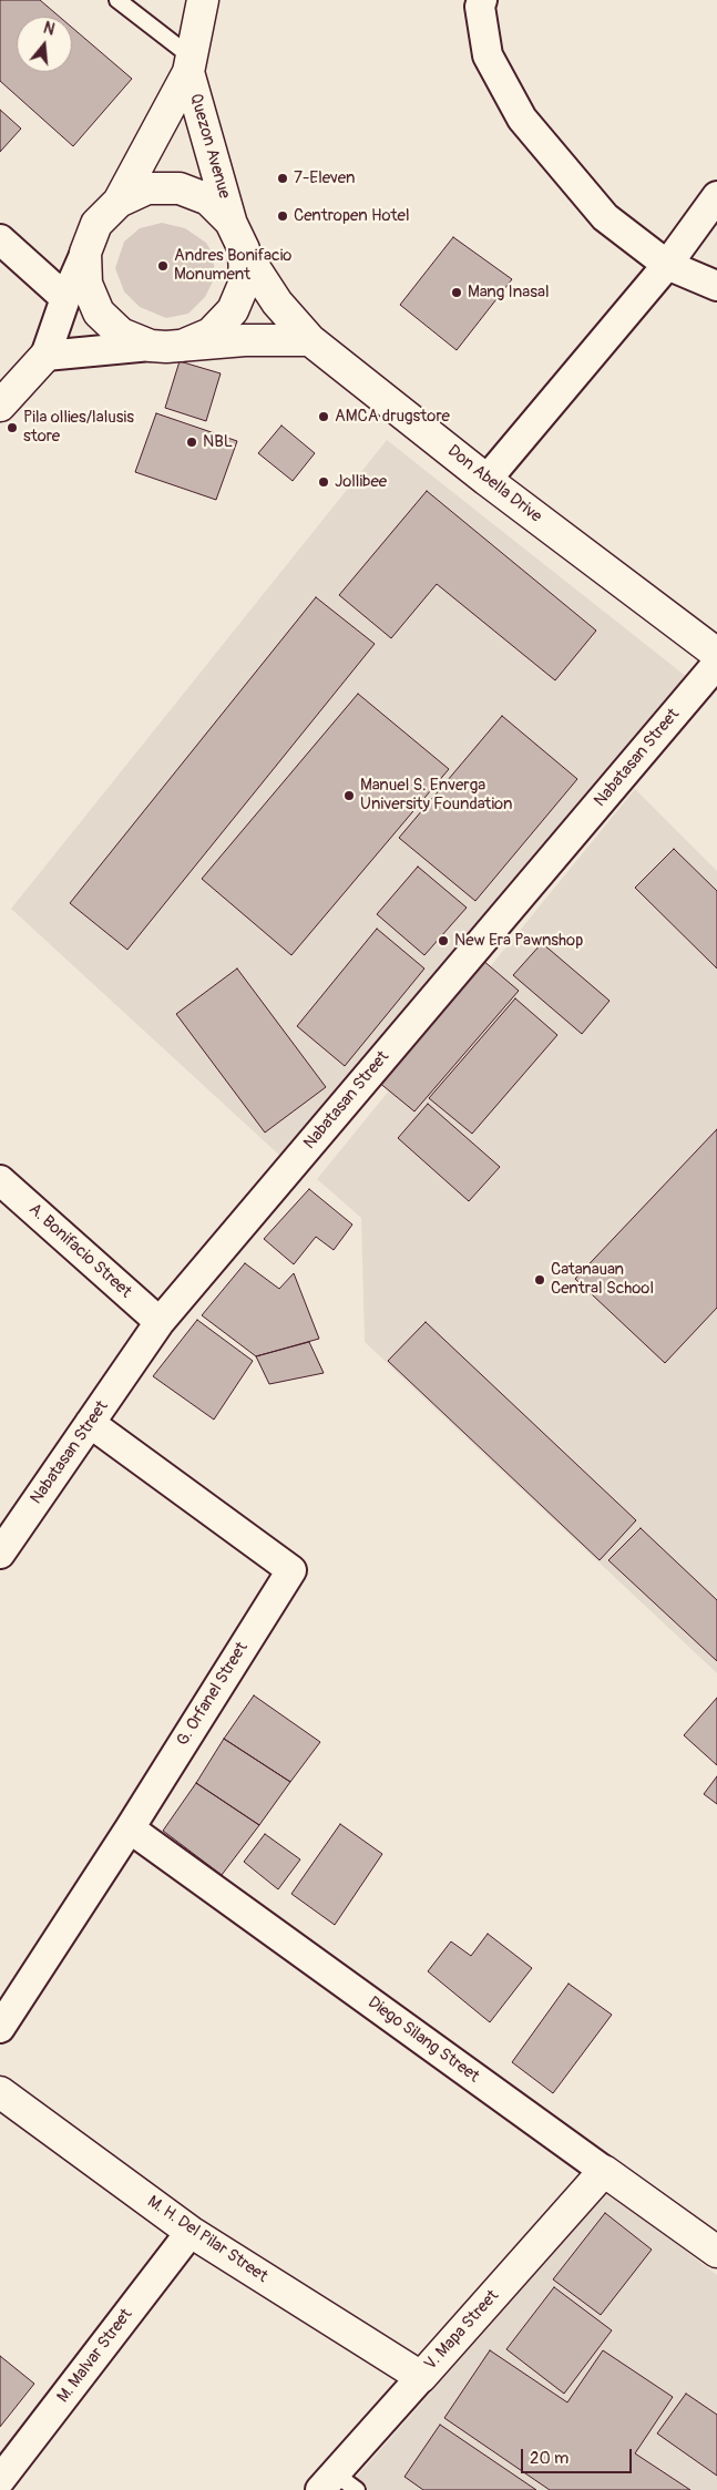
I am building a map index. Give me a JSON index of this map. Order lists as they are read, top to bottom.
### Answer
{
  "streets": {
    "main road": [
      "Quezon Avenue",
      "Don Abella Drive",
      "Diego Silang Street",
      "M. H. Del Pilar Street",
      "V. Mapa Street"
    ],
    "street": [
      "Nabatasan Street",
      "A. Bonifacio Street",
      "G. Orfanel Street",
      "M. Malvar Street"
    ]
  },
  "crossings": [
    ["Quezon Avenue", "Don Abella Drive"],
    ["Nabatasan Street", "A. Bonifacio Street"],
    ["Nabatasan Street", "G. Orfanel Street"],
    ["G. Orfanel Street", "Diego Silang Street"],
    ["Diego Silang Street", "V. Mapa Street"],
    ["M. H. Del Pilar Street", "V. Mapa Street"],
    ["M. H. Del Pilar Street", "M. Malvar Street"]
  ],
  "places": [
    "7-Eleven",
    "Centropen Hotel",
    "Andres Bonifacio Monument",
    "Mang Inasal",
    "AMCA drugstore",
    "Pila ollies/lalusis store",
    "NBL",
    "Jollibee",
    "Manuel S. Enverga University Foundation",
    "New Era Pawnshop",
    "Catanauan Central School"
  ],
  "scale_bar": "20 m",
  "north": "top"
}
